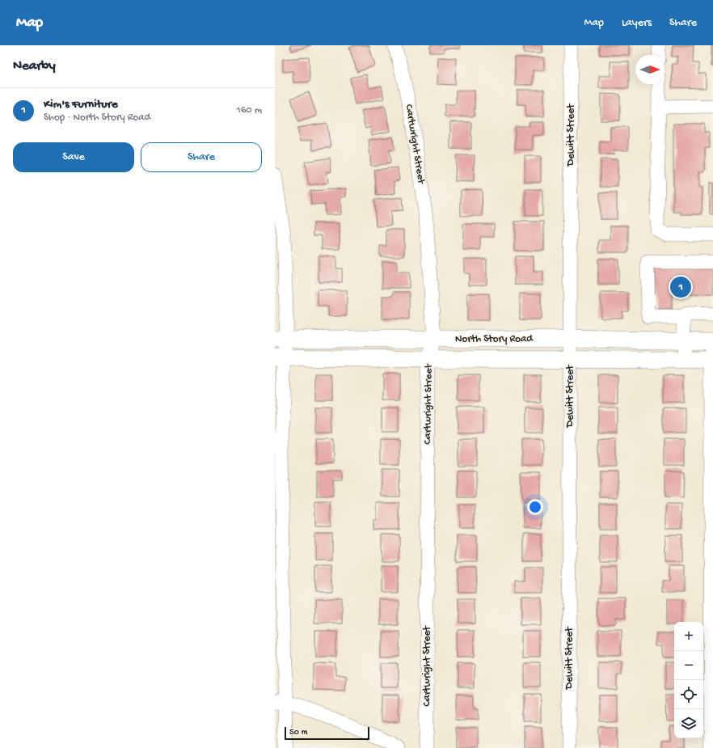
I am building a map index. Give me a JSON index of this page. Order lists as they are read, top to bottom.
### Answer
{
  "streets": {
    "main road": ["North Story Road"],
    "street": ["Dewitt Street", "Cartwright Street"]
  },
  "crossings": [
    ["Dewitt Street", "North Story Road"],
    ["Cartwright Street", "North Story Road"]
  ],
  "scale_bar": "50 m",
  "north": "right",
  "page": {
    "header": "Map",
    "nav": ["Map", "Layers", "Share"],
    "heading": "Nearby",
    "list": [
      {
        "mark": "1",
        "name": "Kim's Furniture",
        "note": "Shop · North Story Road",
        "value": "160 m"
      }
    ],
    "buttons": ["Save", "Share"],
    "pins": "1",
    "map_buttons": ["+", "−"],
    "scale": "50 m"
  }
}
